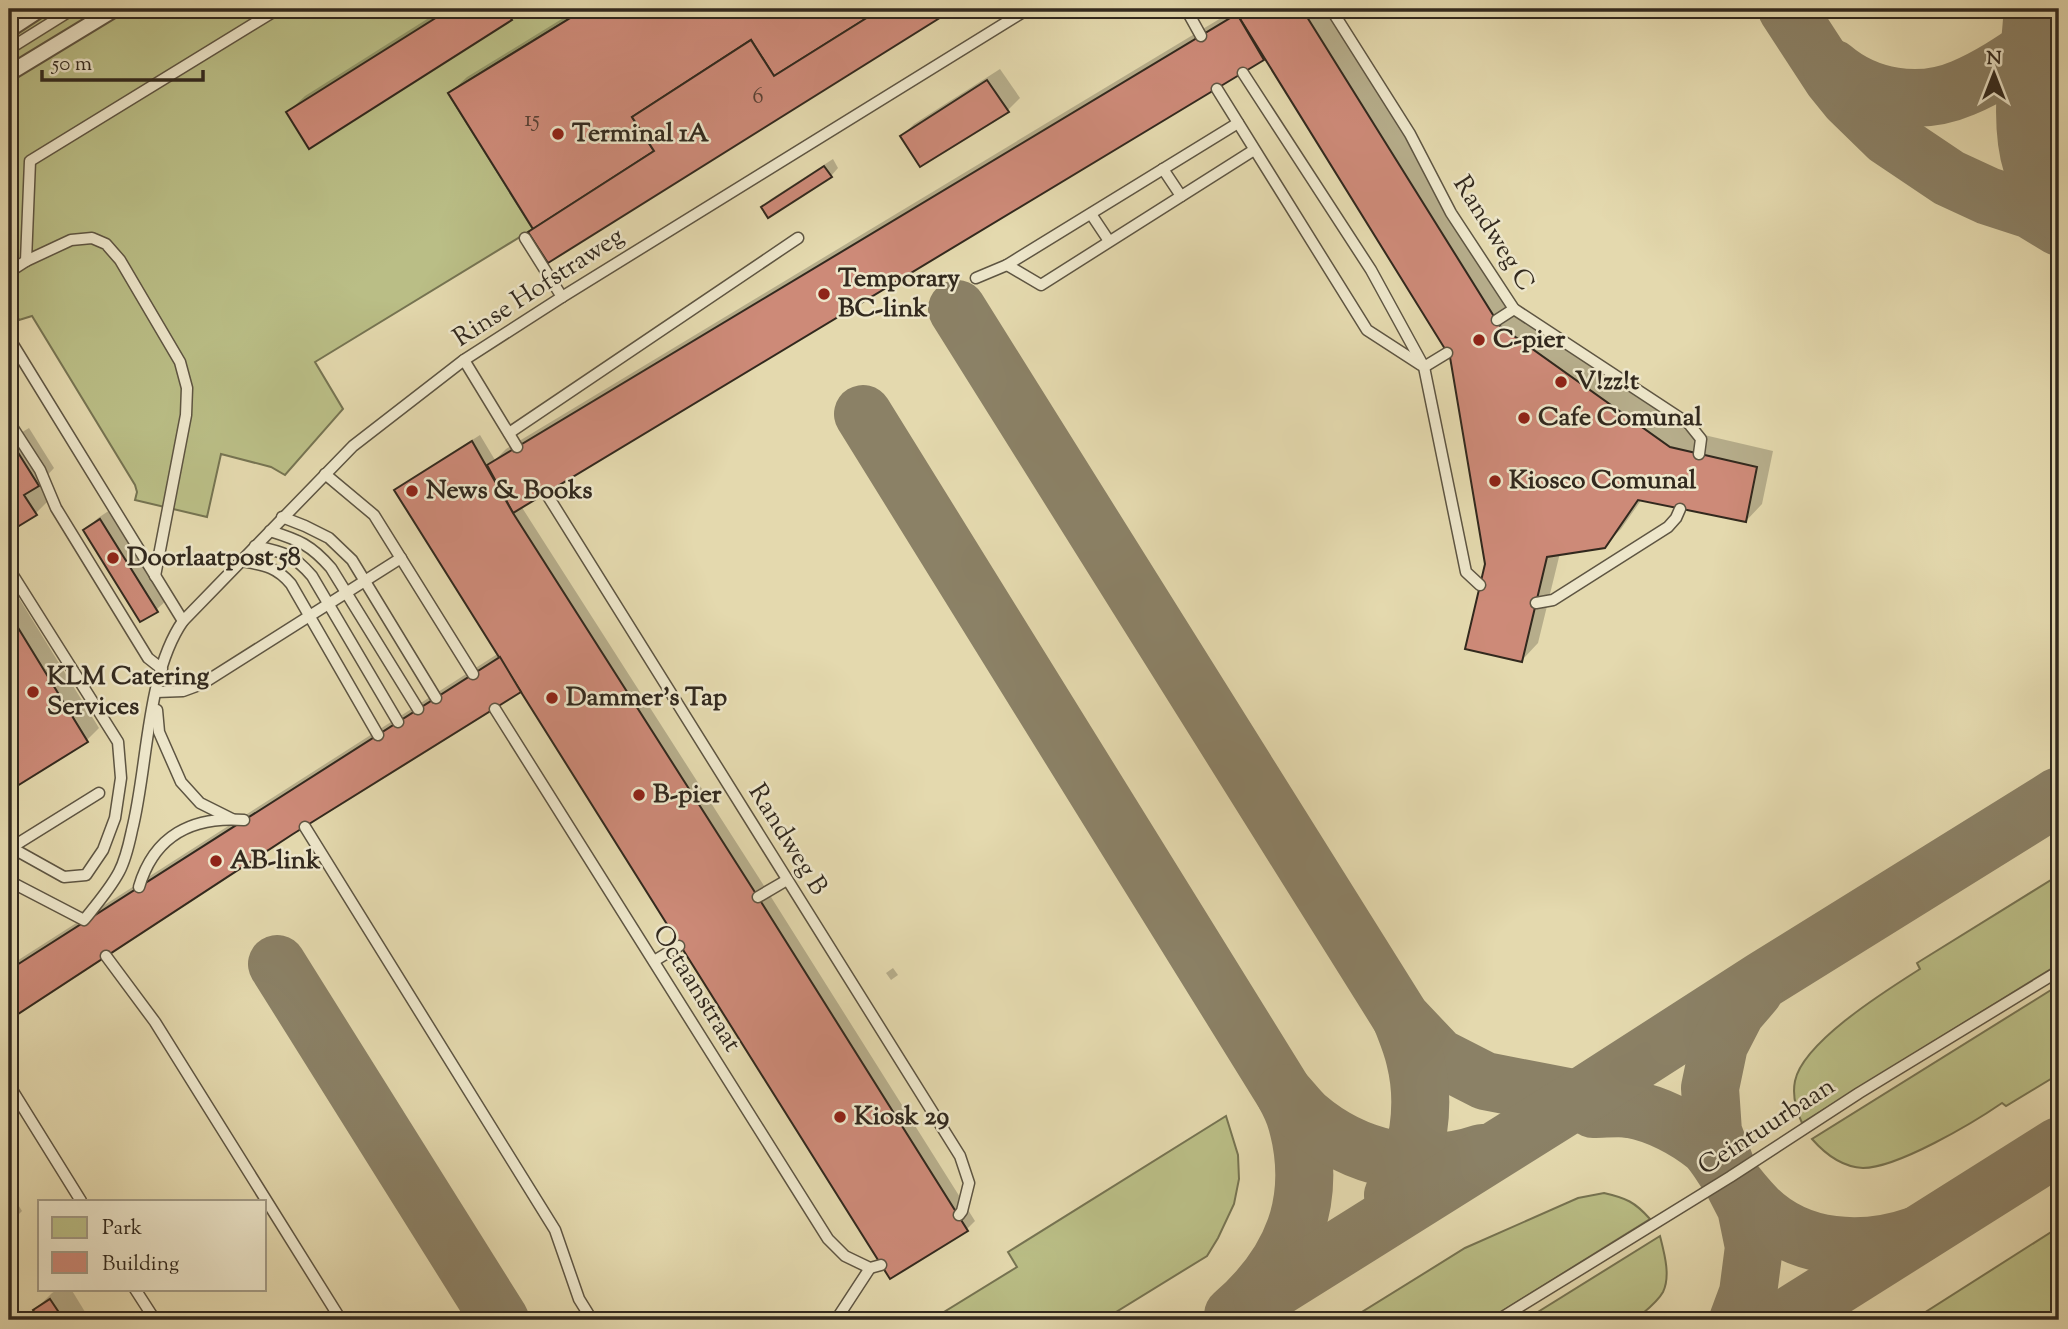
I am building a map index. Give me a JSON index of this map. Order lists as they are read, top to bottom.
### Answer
{
  "streets": {
    "lane": [
      "Randweg C",
      "Rinse Hofstraweg",
      "Randweg B",
      "Octaanstraat",
      "Ceintuurbaan"
    ]
  },
  "places": [
    "Terminal 1A",
    "Temporary BC-link",
    "C-pier",
    "V!zz!t",
    "Cafe Comunal",
    "Kiosco Comunal",
    "News & Books",
    "Doorlaatpost 58",
    "KLM Catering Services",
    "Dammer's Tap",
    "B-pier",
    "AB-link",
    "Kiosk 29"
  ],
  "house_numbers": ["6", "15"],
  "legend": ["Park", "Building"],
  "scale_bar": "50 m",
  "north": "top"
}
